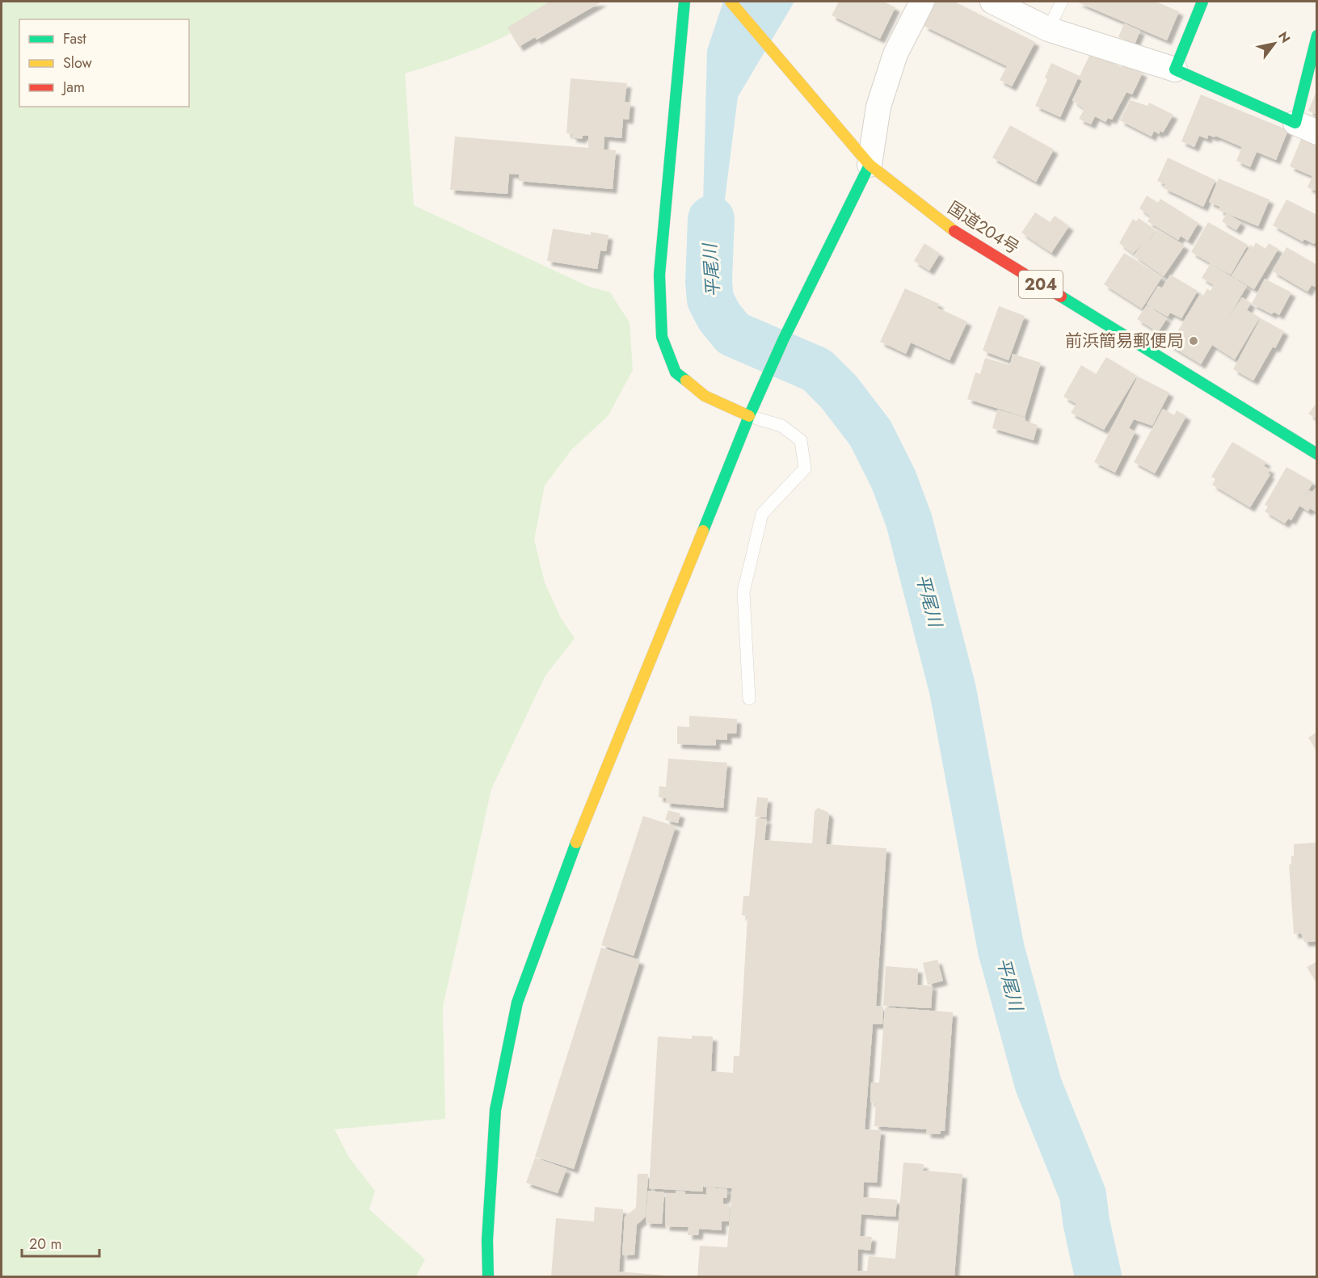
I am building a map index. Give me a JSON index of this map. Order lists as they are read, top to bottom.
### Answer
{
  "streets": {
    "main road": ["国道204号", "204"]
  },
  "water": ["平尾川"],
  "places": ["前浜簡易郵便局"],
  "legend": ["Fast", "Slow", "Jam"],
  "scale_bar": "20 m",
  "north": "top right"
}
